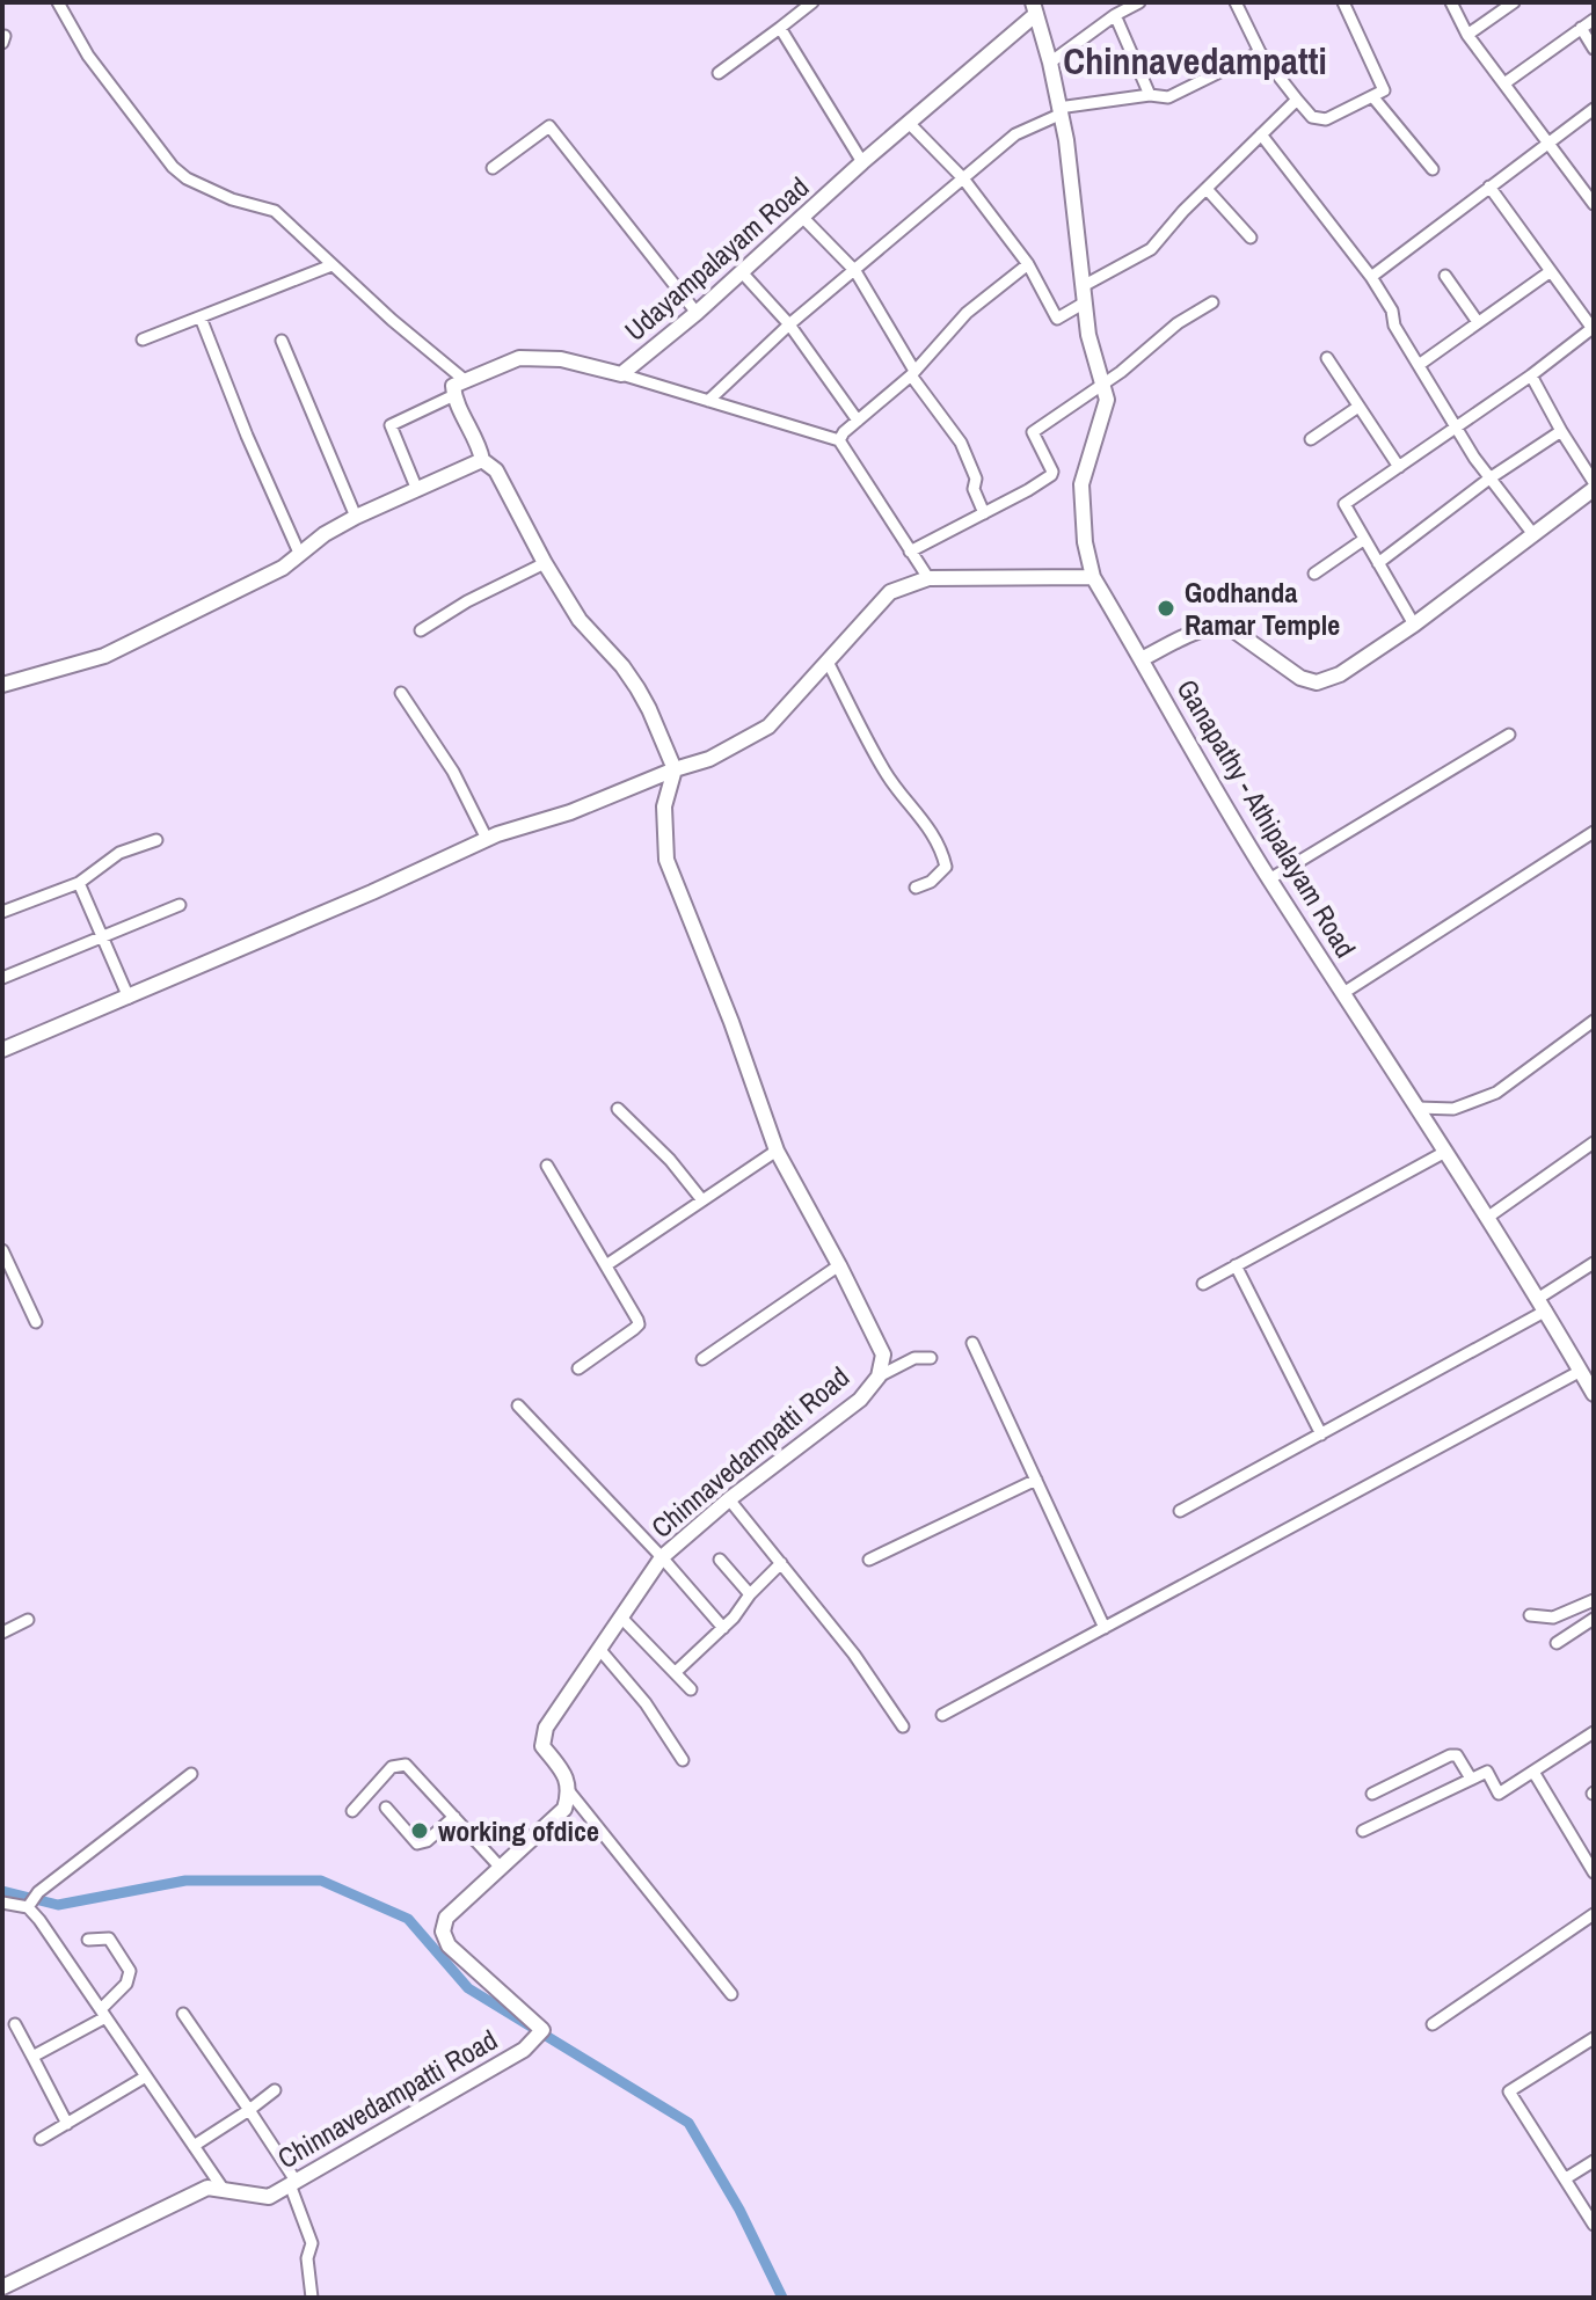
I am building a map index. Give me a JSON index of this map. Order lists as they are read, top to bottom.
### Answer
{
  "streets": {
    "street": ["Udayampalayam Road", "Ganapathy - Athipalayam Road", "Chinnavedampatti Road"]
  },
  "crossings": [
    ["Udayampalayam Road", "Ganapathy - Athipalayam Road"]
  ],
  "districts": ["Chinnavedampatti"],
  "places": ["Godhanda Ramar Temple", "working ofdice"]
}
